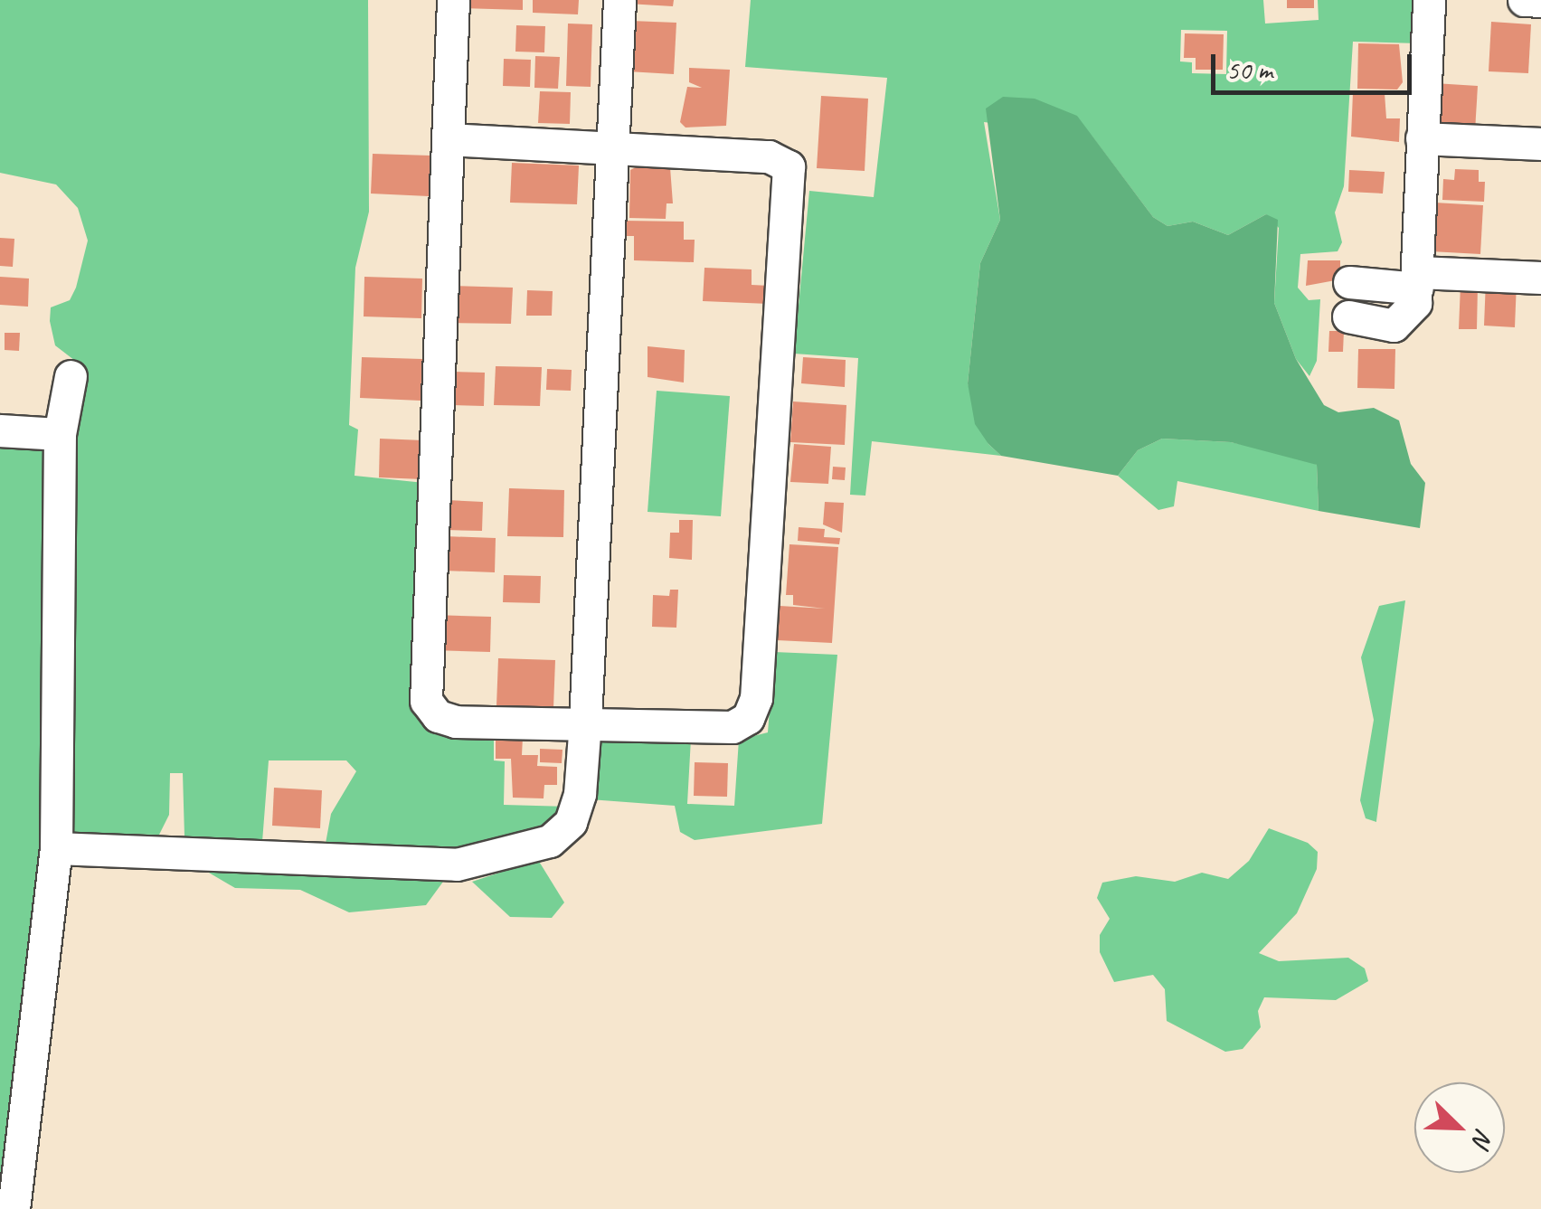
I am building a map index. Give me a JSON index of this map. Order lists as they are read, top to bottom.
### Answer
{
  "scale_bar": "50 m",
  "north": "bottom right"
}
